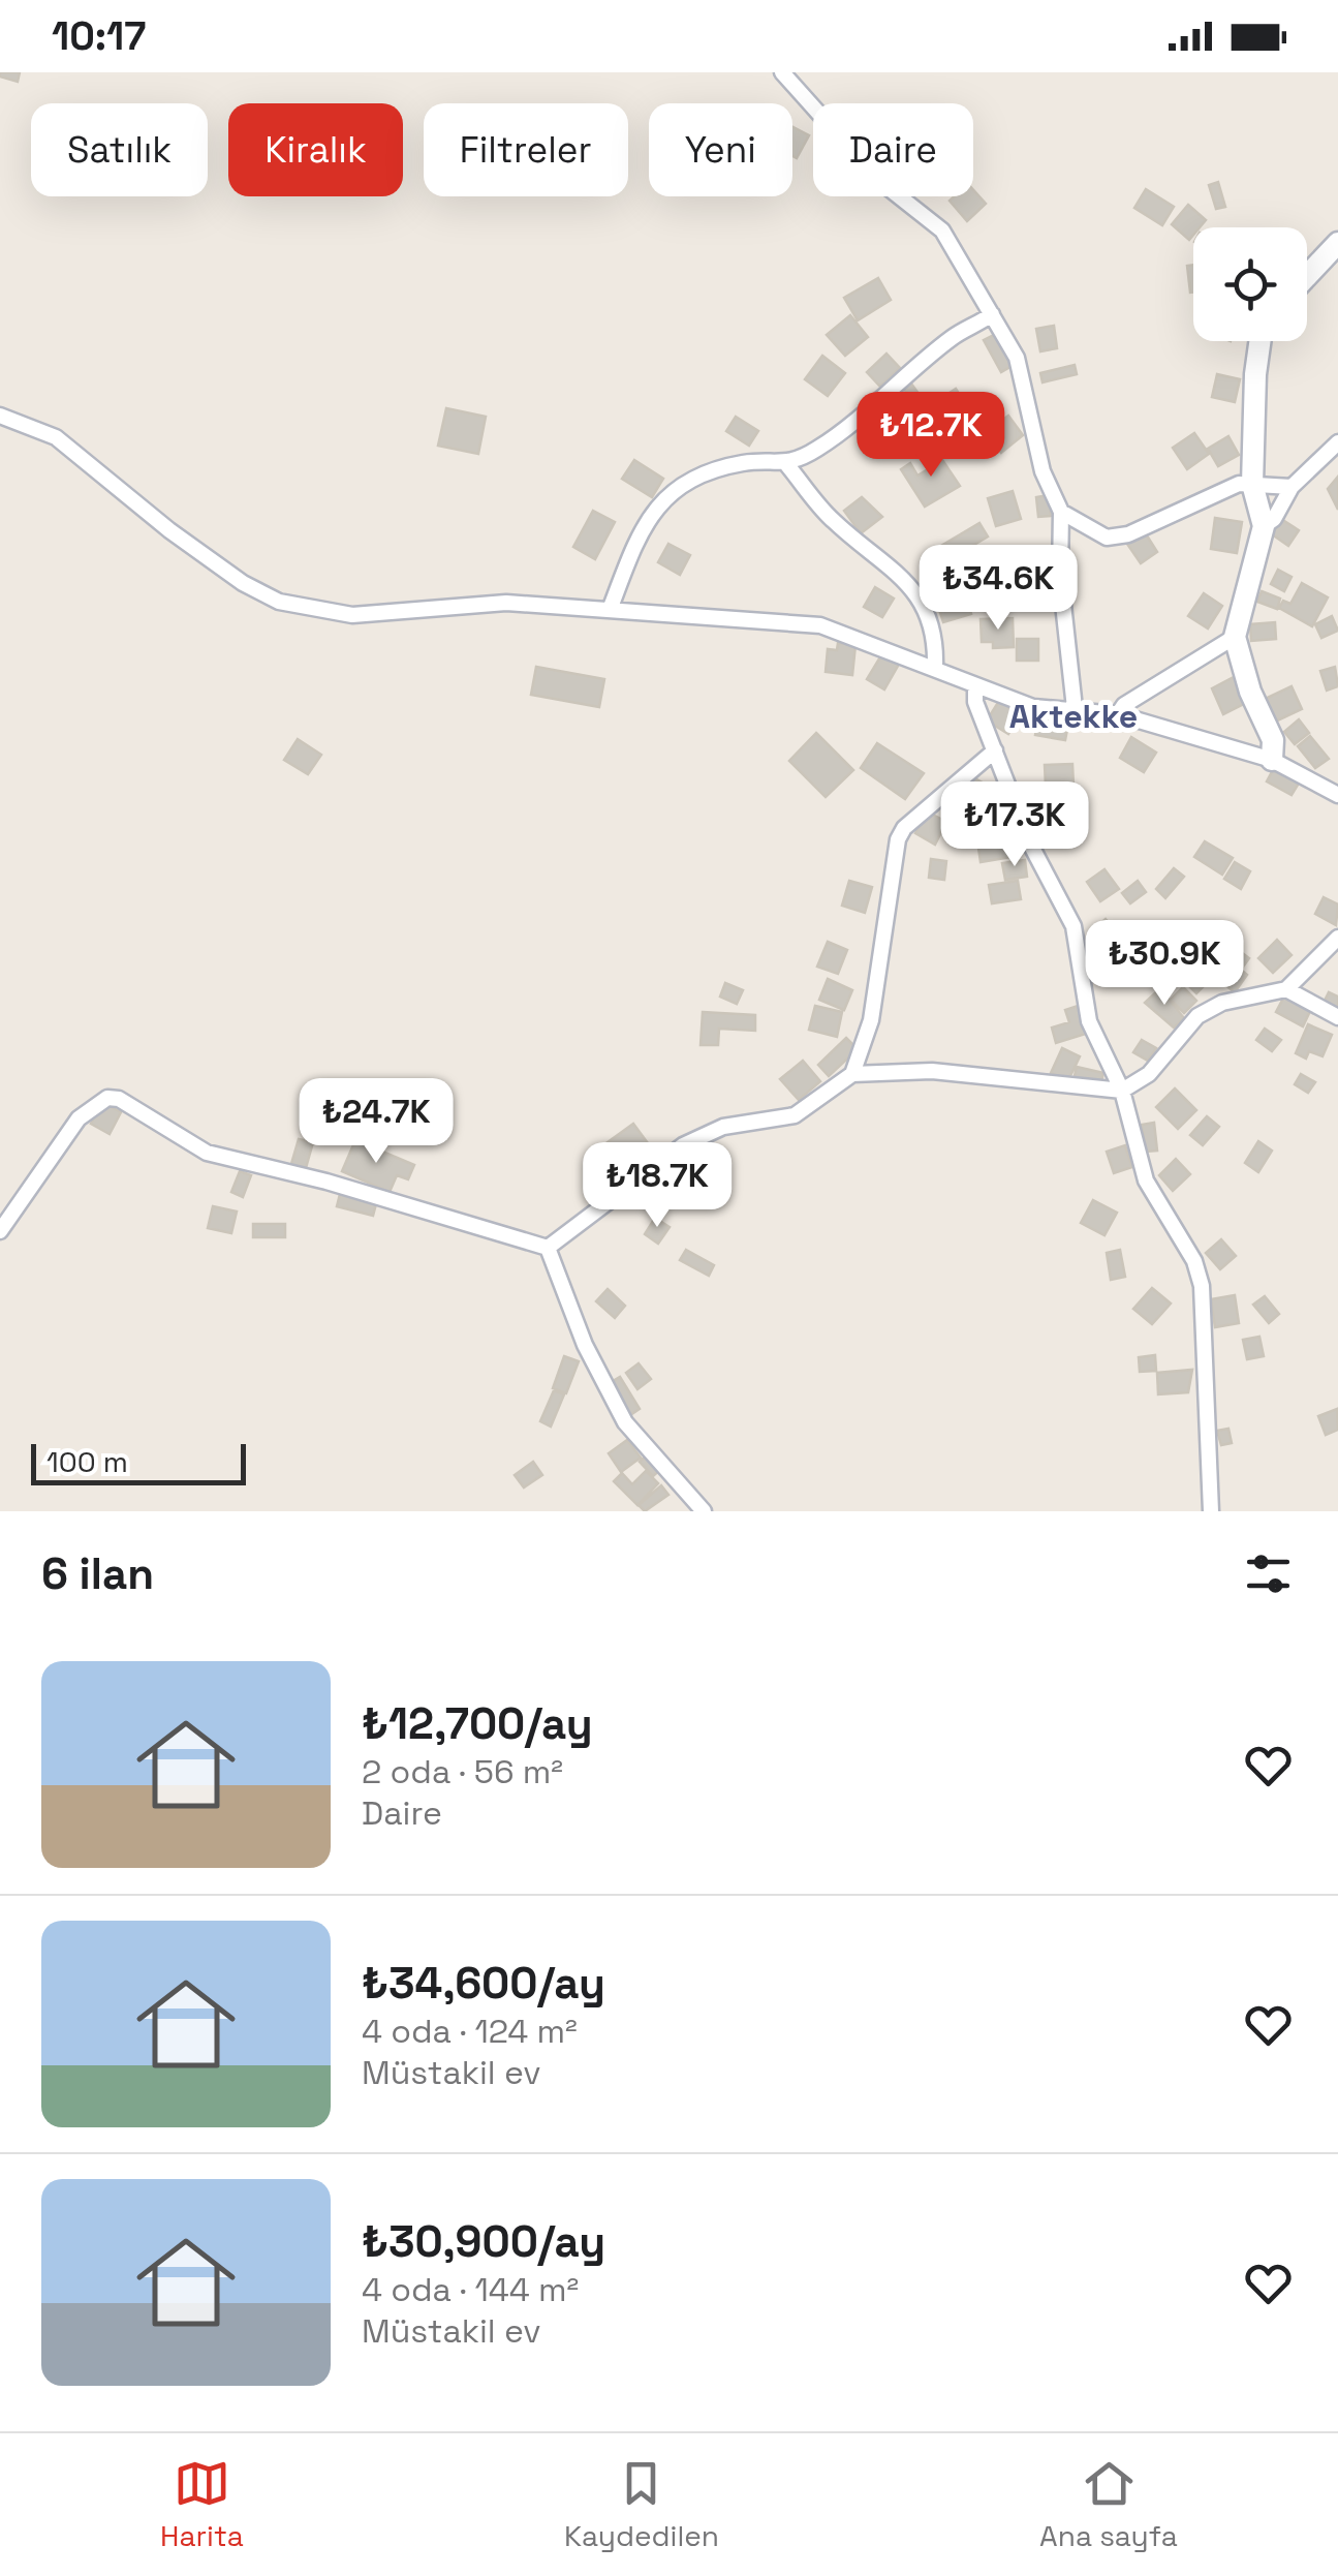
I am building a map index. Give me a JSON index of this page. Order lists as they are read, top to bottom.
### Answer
{
  "districts": ["Aktekke"],
  "scale_bar": "100 m",
  "page": {
    "status": "10:17",
    "chip": [
      "Satılık",
      "Kiralık",
      "Filtreler",
      "Yeni",
      "Daire"
    ],
    "price": [
      "₺12.7K",
      "₺34.6K",
      "₺17.3K",
      "₺30.9K",
      "₺24.7K",
      "₺18.7K"
    ],
    "scale": "100 m",
    "heading": "6 ilan",
    "list": [
      {
        "name": "₺12,700/ay",
        "note": "2 oda · 56 m² · Daire"
      },
      {
        "name": "₺34,600/ay",
        "note": "4 oda · 124 m² · Müstakil ev"
      },
      {
        "name": "₺30,900/ay",
        "note": "4 oda · 144 m² · Müstakil ev"
      }
    ],
    "tabs": ["Harita", "Kaydedilen", "Ana sayfa"]
  }
}
